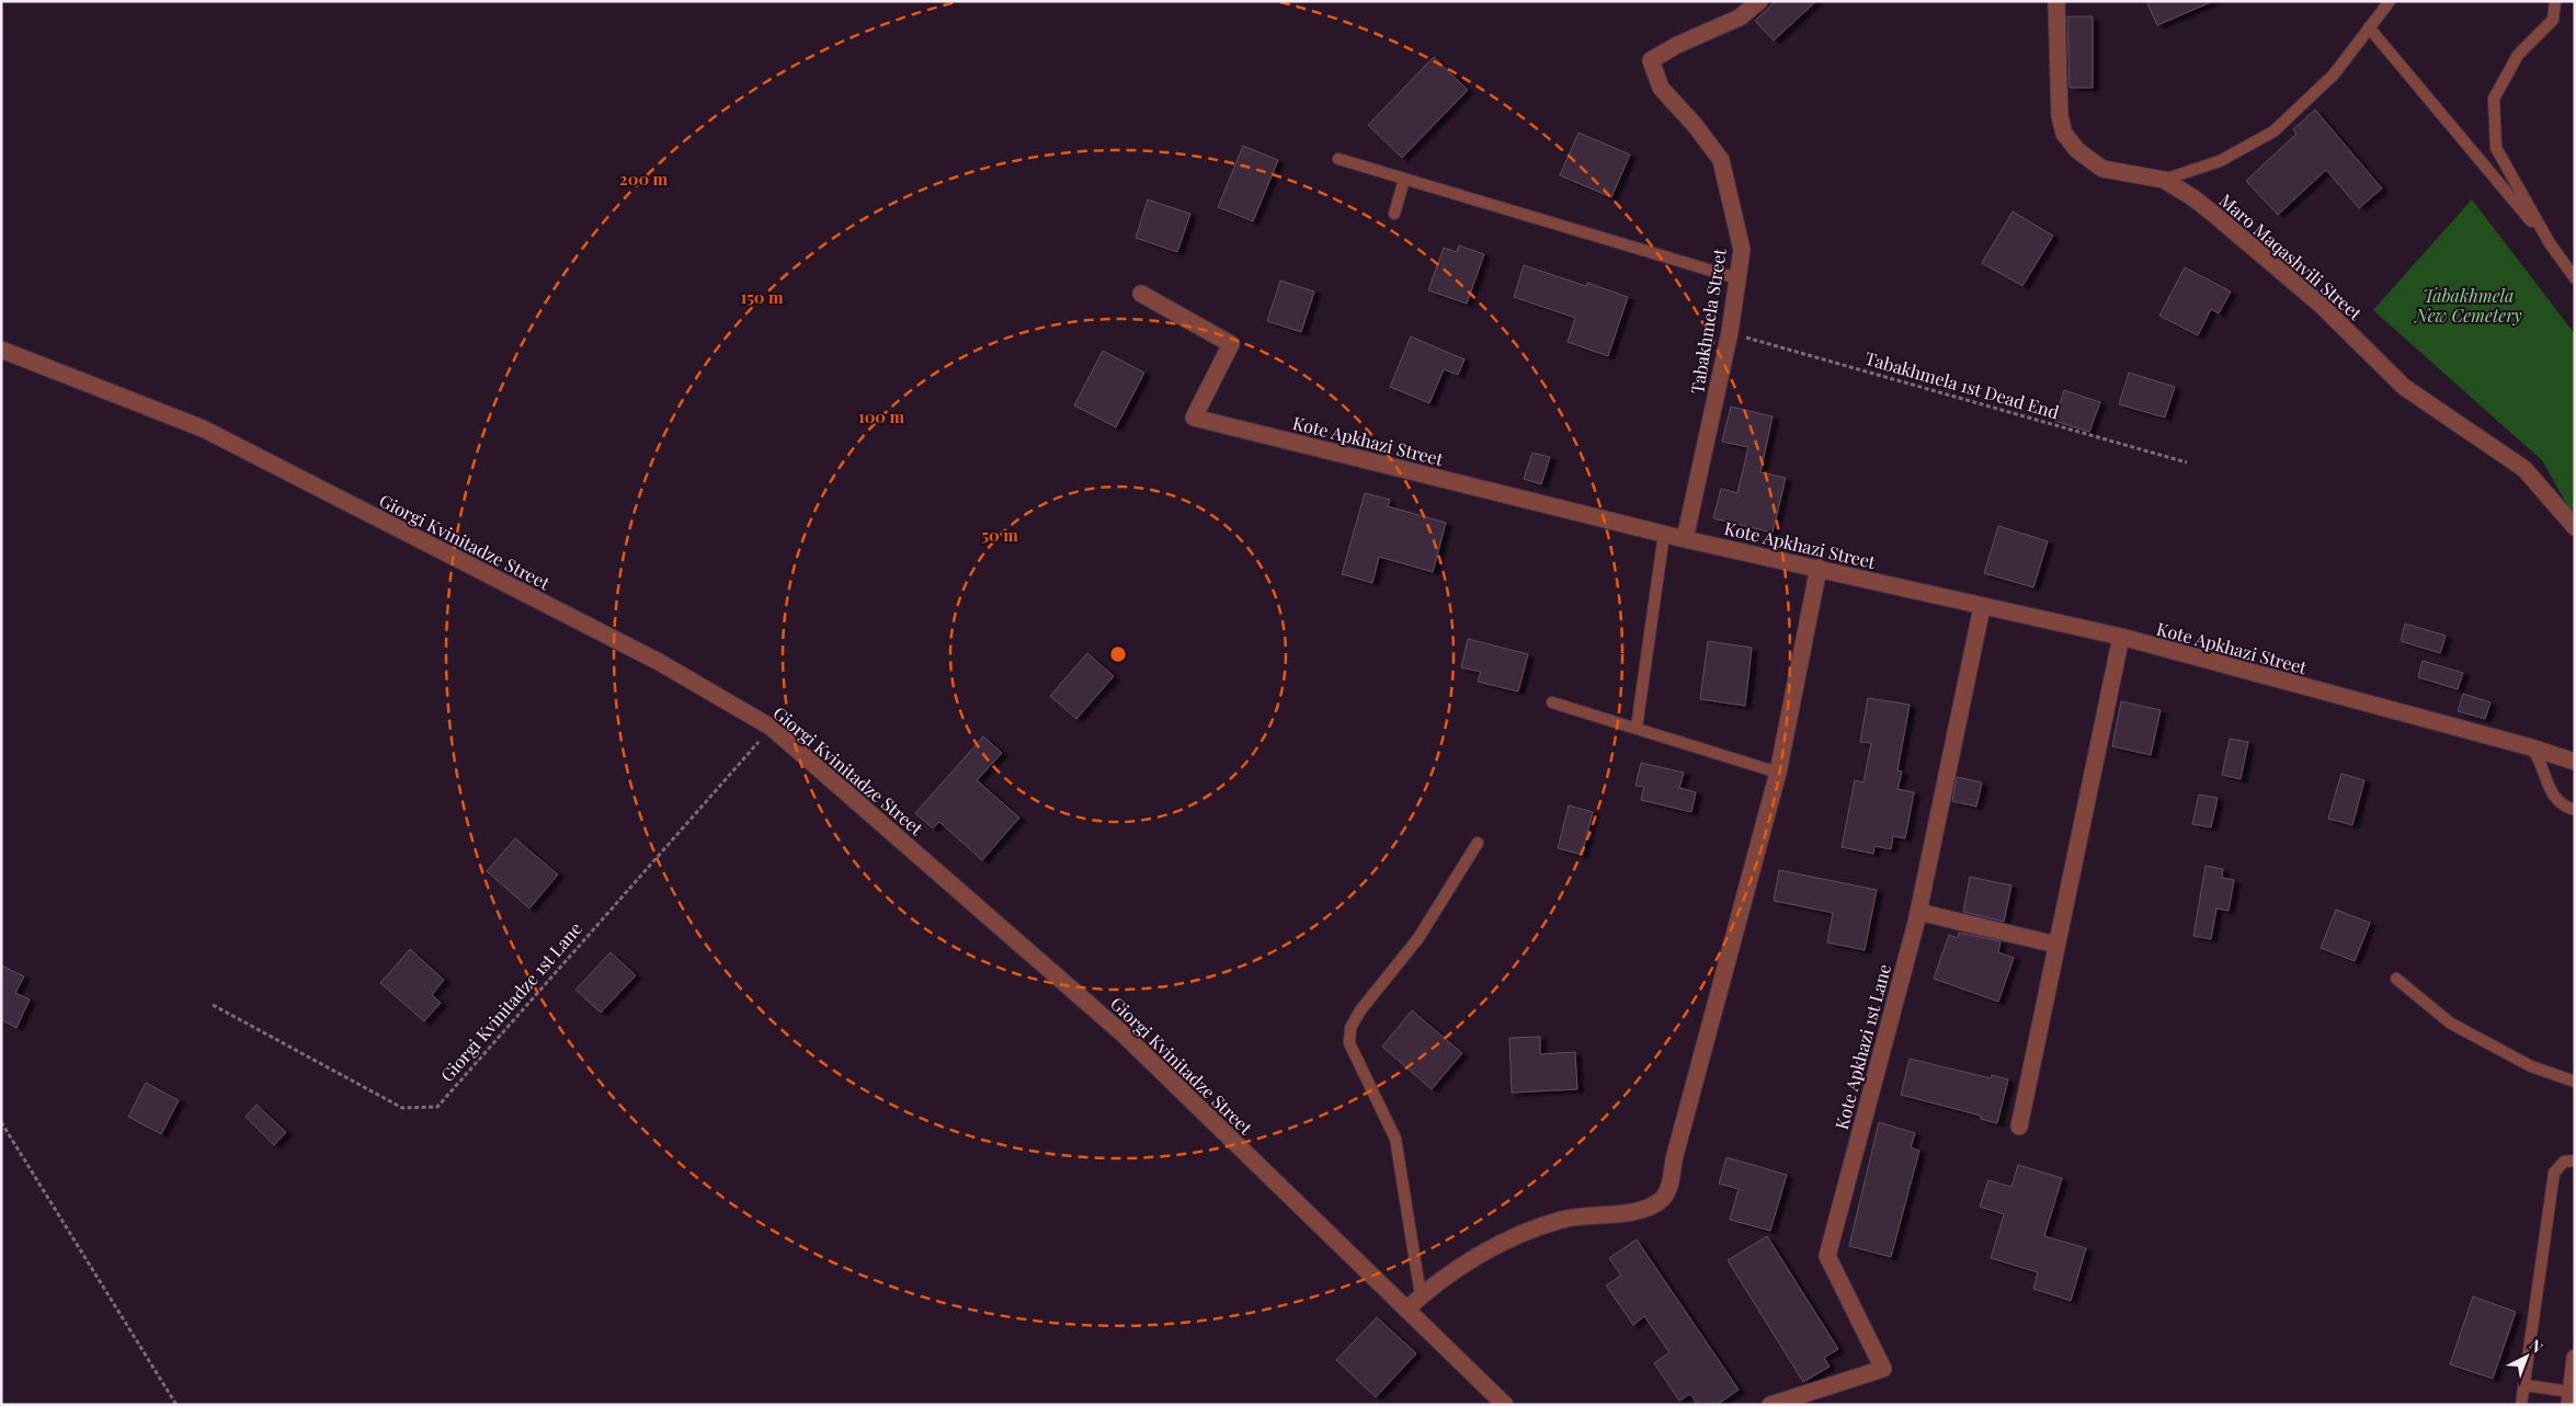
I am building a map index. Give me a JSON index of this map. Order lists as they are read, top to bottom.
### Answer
{
  "streets": {
    "street": [
      "Maro Maqashvili Street",
      "Tabakhmela Street",
      "Kote Apkhazi Street",
      "Giorgi Kvinitadze Street",
      "Kote Apkhazi 1st Lane"
    ],
    "path": ["Tabakhmela 1st Dead End", "Giorgi Kvinitadze 1st Lane"]
  },
  "crossings": [
    ["Tabakhmela Street", "Tabakhmela 1st Dead End"],
    ["Tabakhmela Street", "Kote Apkhazi Street"],
    ["Kote Apkhazi Street", "Kote Apkhazi 1st Lane"],
    ["Giorgi Kvinitadze Street", "Giorgi Kvinitadze 1st Lane"]
  ],
  "parks": ["Tabakhmela New Cemetery"],
  "north": "top right",
  "rings": [
    "200 m",
    "150 m",
    "100 m",
    "50 m"
  ]
}
